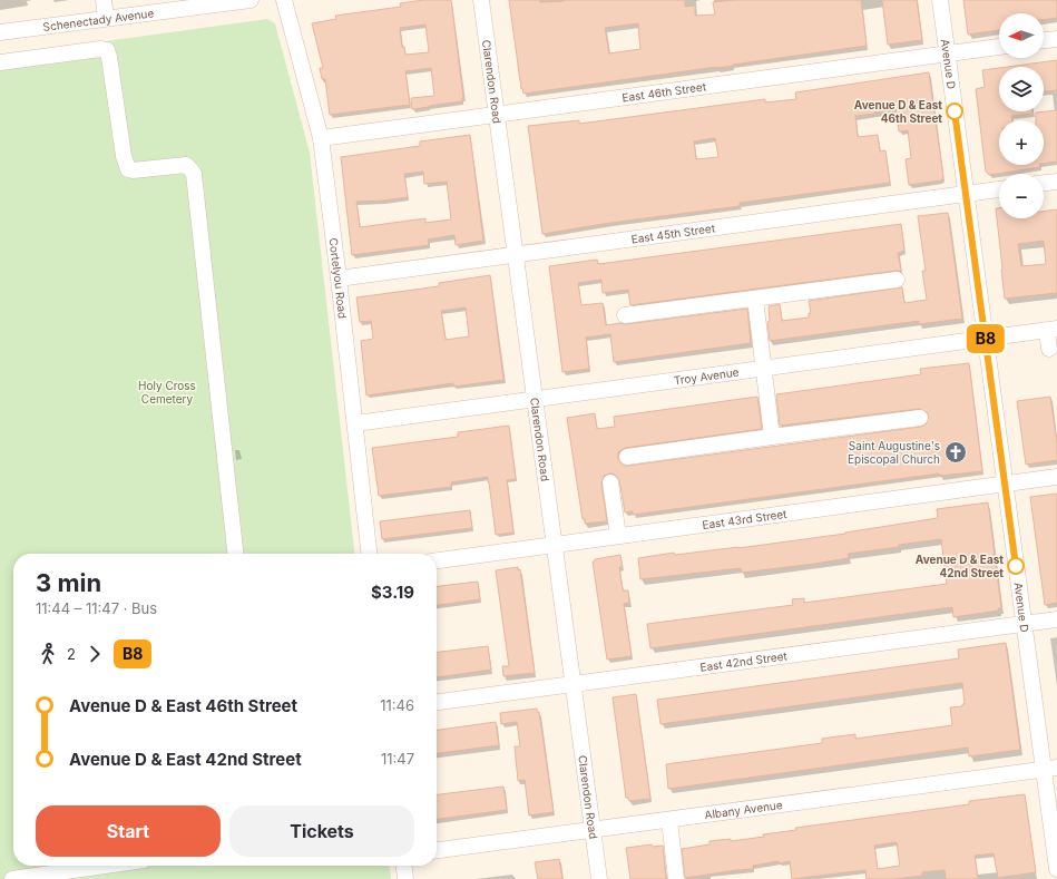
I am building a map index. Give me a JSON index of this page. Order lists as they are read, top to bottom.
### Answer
{
  "streets": {
    "street": [
      "Schenectady Avenue",
      "Avenue D",
      "Clarendon Road",
      "East 46th Street",
      "East 45th Street",
      "Cortelyou Road",
      "Troy Avenue",
      "East 43rd Street",
      "East 42nd Street",
      "Albany Avenue"
    ]
  },
  "crossings": [
    ["Avenue D", "East 46th Street"],
    ["Avenue D", "East 45th Street"],
    ["Avenue D", "Troy Avenue"],
    ["Avenue D", "East 43rd Street"],
    ["Avenue D", "East 42nd Street"],
    ["Avenue D", "Albany Avenue"],
    ["Clarendon Road", "East 46th Street"],
    ["Clarendon Road", "East 45th Street"],
    ["Clarendon Road", "Troy Avenue"],
    ["Clarendon Road", "East 43rd Street"],
    ["Clarendon Road", "East 42nd Street"],
    ["Clarendon Road", "Albany Avenue"],
    ["East 46th Street", "Cortelyou Road"],
    ["East 45th Street", "Cortelyou Road"],
    ["Cortelyou Road", "Troy Avenue"]
  ],
  "parks": ["Holy Cross Cemetery"],
  "places": {
    "other": ["Avenue D & East 46th Street", "Avenue D & East 42nd Street"],
    "church": ["Saint Augustine's Episcopal Church"]
  },
  "lines": ["bus line B8"],
  "north": "left",
  "page": {
    "on_map": "B8",
    "map_buttons": ["+", "−"],
    "heading": ["3 min", "11:44 – 11:47 · Bus", "$3.19"],
    "legs": ["2", "B8"],
    "list": [
      {
        "name": "Avenue D & East 46th Street",
        "value": "11:46"
      },
      {
        "name": "Avenue D & East 42nd Street",
        "value": "11:47"
      }
    ],
    "buttons": ["Start", "Tickets"]
  }
}
